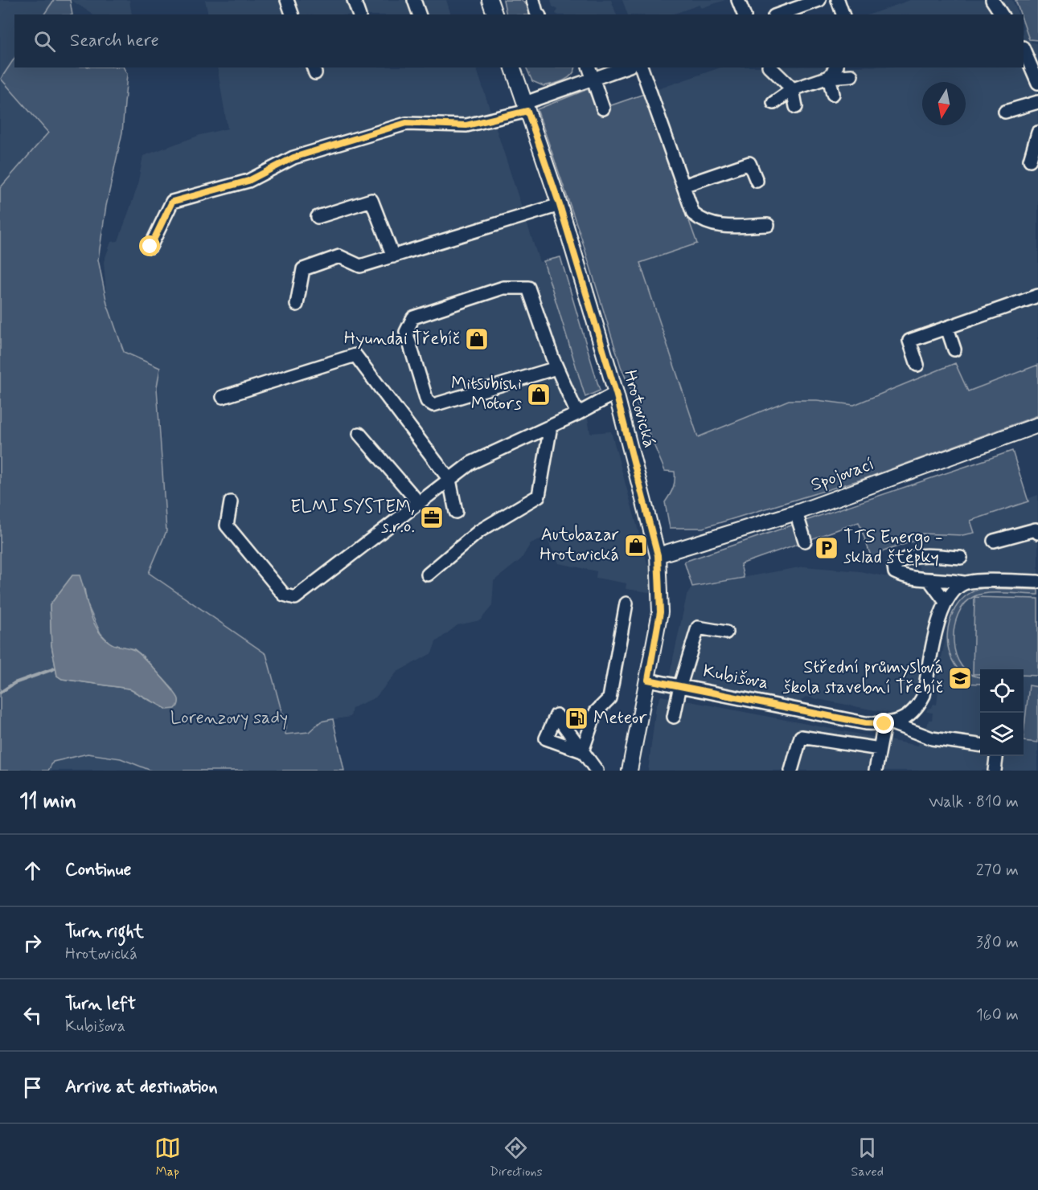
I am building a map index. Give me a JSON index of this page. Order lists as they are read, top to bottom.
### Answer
{
  "streets": {
    "main road": ["Hrotovická", "Spojovací"],
    "street": ["Kubišova"]
  },
  "crossings": [
    ["Hrotovická", "Spojovací"],
    ["Hrotovická", "Kubišova"]
  ],
  "parks": ["Lorenzovy sady"],
  "places": {
    "shop": ["Hyundai Třebíč", "Mitsubishi Motors", "Autobazar Hrotovická"],
    "office": ["ELMI SYSTEM, s.r.o."],
    "parking": ["TTS Energo - sklad štěpky"],
    "school or university": ["Střední průmyslová škola stavební Třebíč"],
    "fuel station": ["Meteor"]
  },
  "north": "bottom",
  "page": {
    "search": "Search here",
    "heading": ["11 min", "Walk · 810 m"],
    "list": [
      ["Continue", "270 m"],
      ["Turn right", "Hrotovická", "380 m"],
      ["Turn left", "Kubišova", "160 m"],
      "Arrive at destination"
    ],
    "nav": ["Map", "Directions", "Saved"]
  }
}
